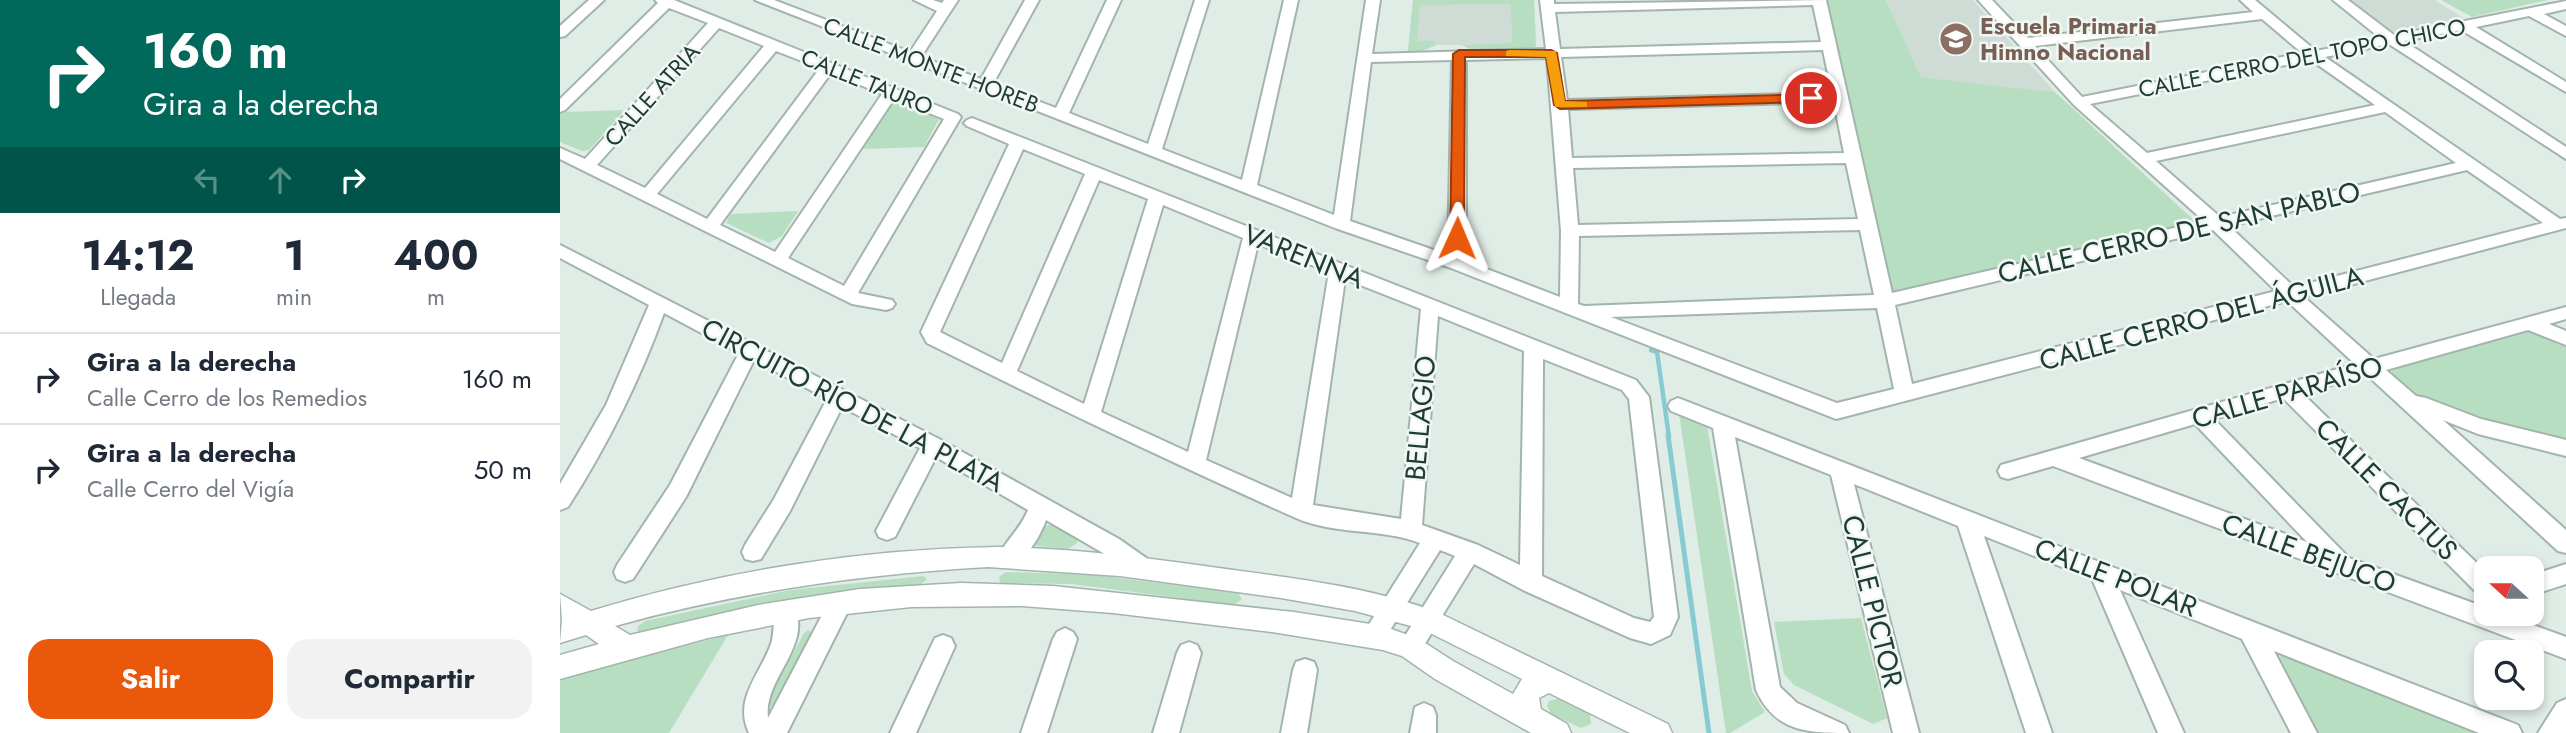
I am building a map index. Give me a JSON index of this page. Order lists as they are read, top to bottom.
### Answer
{
  "streets": {
    "street": [
      "CALLE CERRO DEL TOPO CHICO",
      "CALLE MONTE HOREB",
      "CALLE TAURO",
      "CALLE ATRIA",
      "CALLE CERRO DE SAN PABLO",
      "VARENNA",
      "CALLE CERRO DEL ÁGUILA",
      "CALLE PARAÍSO",
      "CIRCUITO RÍO DE LA PLATA",
      "BELLAGIO",
      "CALLE CACTUS",
      "CALLE BEJUCO",
      "CALLE POLAR",
      "CALLE PICTOR"
    ]
  },
  "crossings": [
    ["CALLE TAURO", "CALLE ATRIA"],
    ["VARENNA", "BELLAGIO"],
    ["CALLE PARAÍSO", "CALLE CACTUS"],
    ["CALLE PARAÍSO", "CALLE BEJUCO"],
    ["CALLE POLAR", "CALLE PICTOR"]
  ],
  "places": {
    "school or university": ["Escuela Primaria Himno Nacional"]
  },
  "north": "left",
  "page": {
    "turn": ["160 m", "Gira a la derecha"],
    "eta": [
      "14:12",
      "Llegada",
      "1",
      "min",
      "400",
      "m"
    ],
    "list": [
      {
        "name": "Gira a la derecha",
        "note": "Calle Cerro de los Remedios",
        "value": "160 m"
      },
      {
        "name": "Gira a la derecha",
        "note": "Calle Cerro del Vigía",
        "value": "50 m"
      }
    ],
    "buttons": ["Salir", "Compartir"]
  }
}
